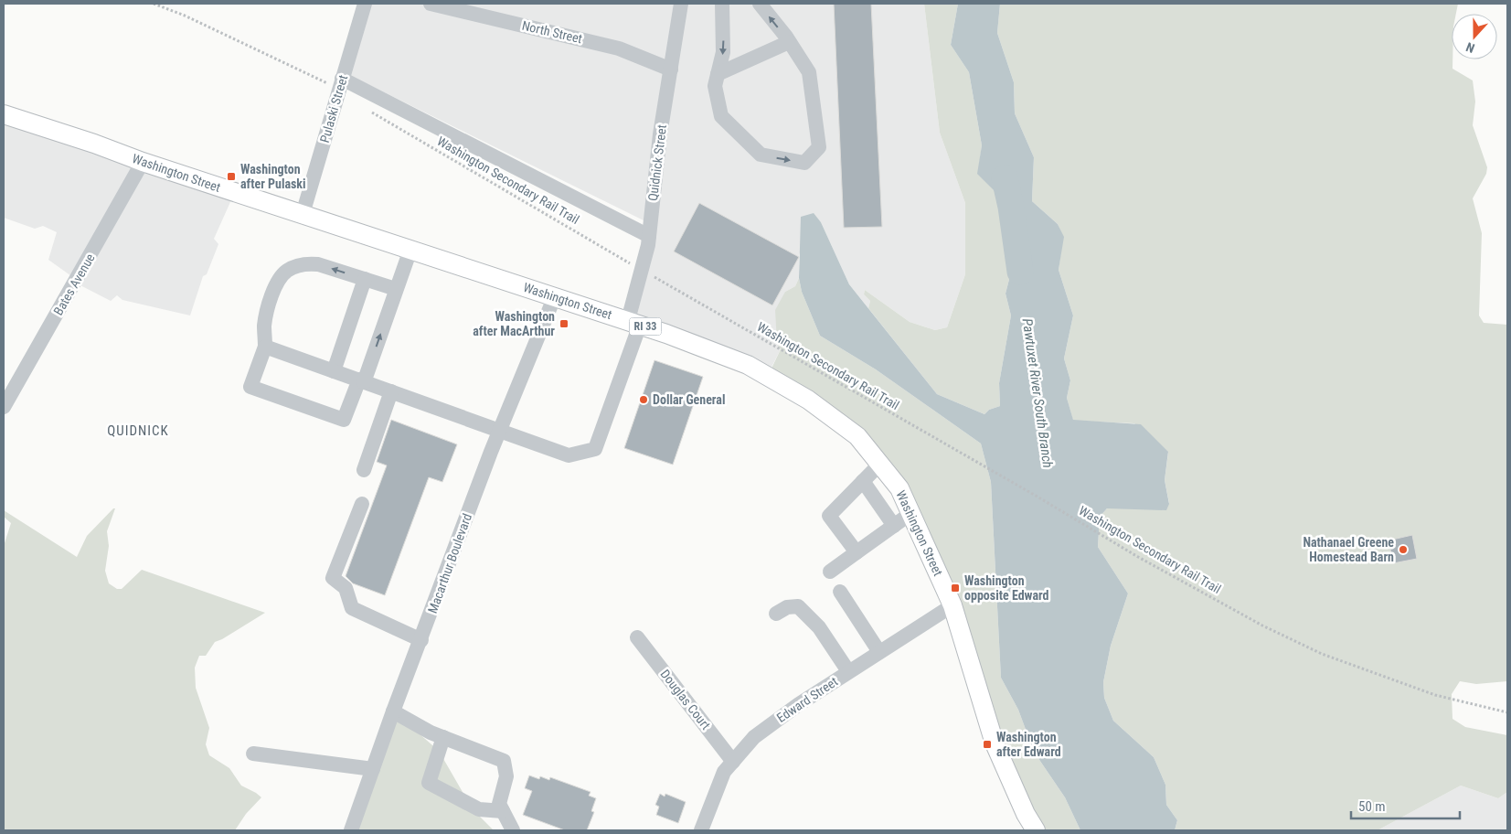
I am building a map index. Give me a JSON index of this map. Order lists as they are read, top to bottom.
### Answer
{
  "streets": {
    "main road": ["Washington Street", "RI 33"],
    "street": [
      "North Street",
      "Pulaski Street",
      "Quidnick Street",
      "Bates Avenue",
      "Macarthur Boulevard",
      "Douglas Court",
      "Edward Street"
    ],
    "path": ["Washington Secondary Rail Trail"]
  },
  "crossings": [
    ["North Street", "Quidnick Street"],
    ["Pulaski Street", "Washington Street"],
    ["Quidnick Street", "Washington Street"],
    ["Quidnick Street", "Washington Secondary Rail Trail"],
    ["Quidnick Street", "Macarthur Boulevard"],
    ["Washington Street", "Bates Avenue"],
    ["Washington Street", "Macarthur Boulevard"],
    ["Washington Street", "Edward Street"],
    ["Douglas Court", "Edward Street"]
  ],
  "districts": ["QUIDNICK"],
  "water": ["Pawtuxet River South Branch"],
  "places": {
    "transit": [
      "Washington after Pulaski",
      "Washington after MacArthur",
      "Washington opposite Edward",
      "Washington after Edward"
    ],
    "other": ["Dollar General", "Nathanael Greene Homestead Barn"]
  },
  "scale_bar": "50 m",
  "north": "bottom"
}
